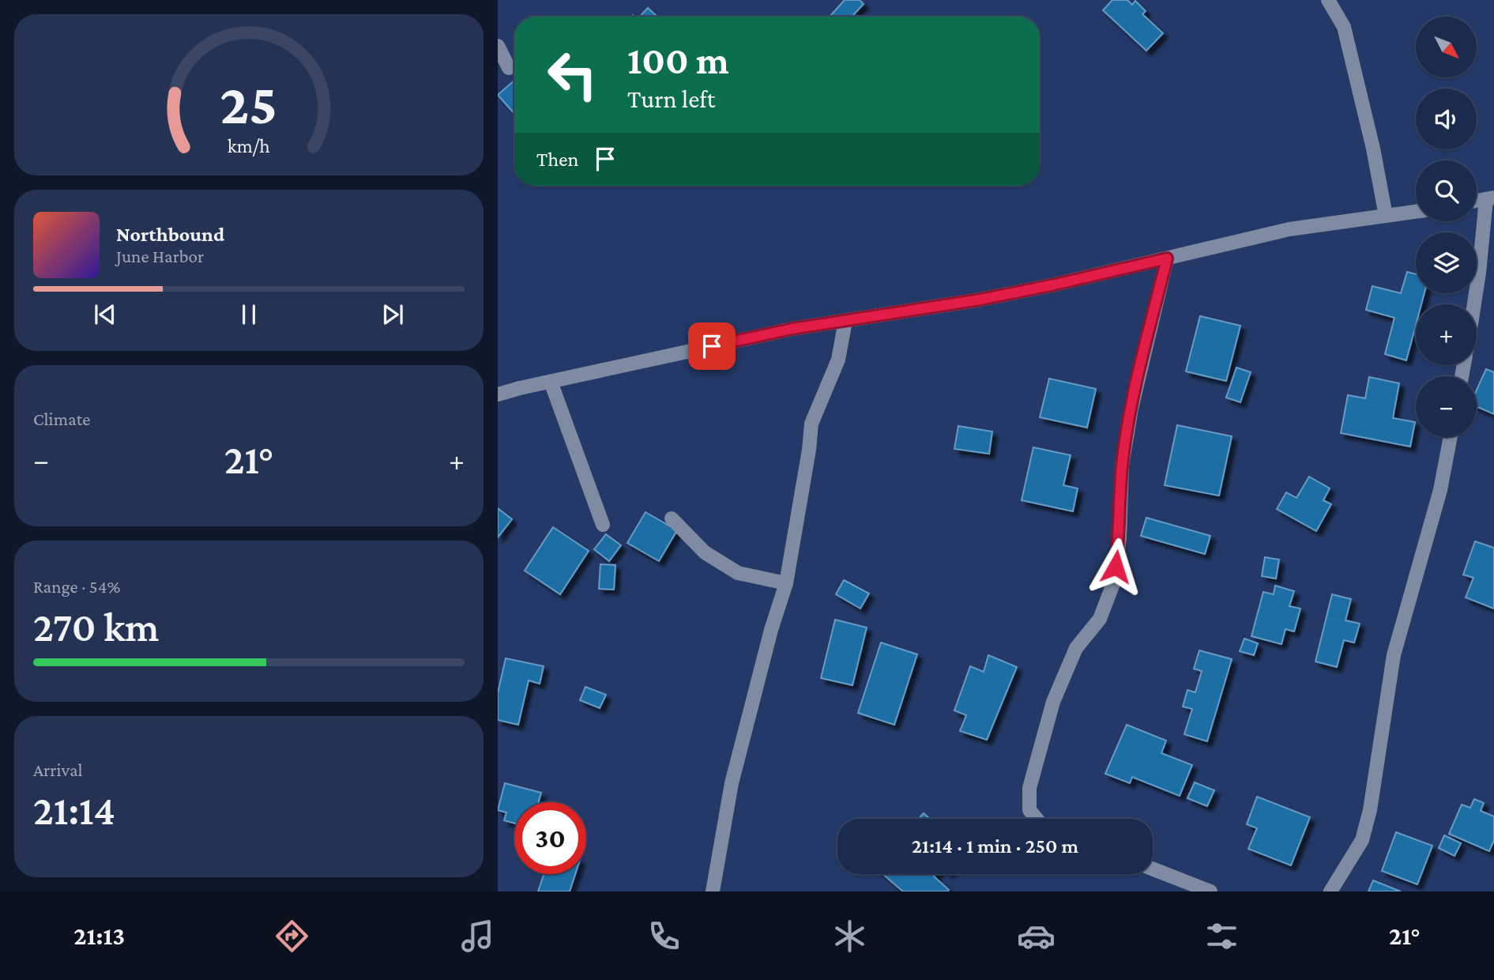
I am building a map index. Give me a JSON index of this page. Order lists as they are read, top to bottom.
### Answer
{
  "north": "bottom right",
  "page": {
    "map_buttons": ["+", "−"],
    "turn": ["100 m", "Turn left"],
    "then": "Then",
    "song": ["Northbound", "June Harbor"],
    "tile": [
      "Climate",
      ["Range · 54%", "270 km"],
      ["Arrival", "21:14"]
    ],
    "heat": ["−", "21°", "+"],
    "limit": "30",
    "trip": "21:14 · 1 min · 250 m",
    "tabs": ["21:13", "21°"],
    "gauge": ["25", "km/h"]
  }
}
